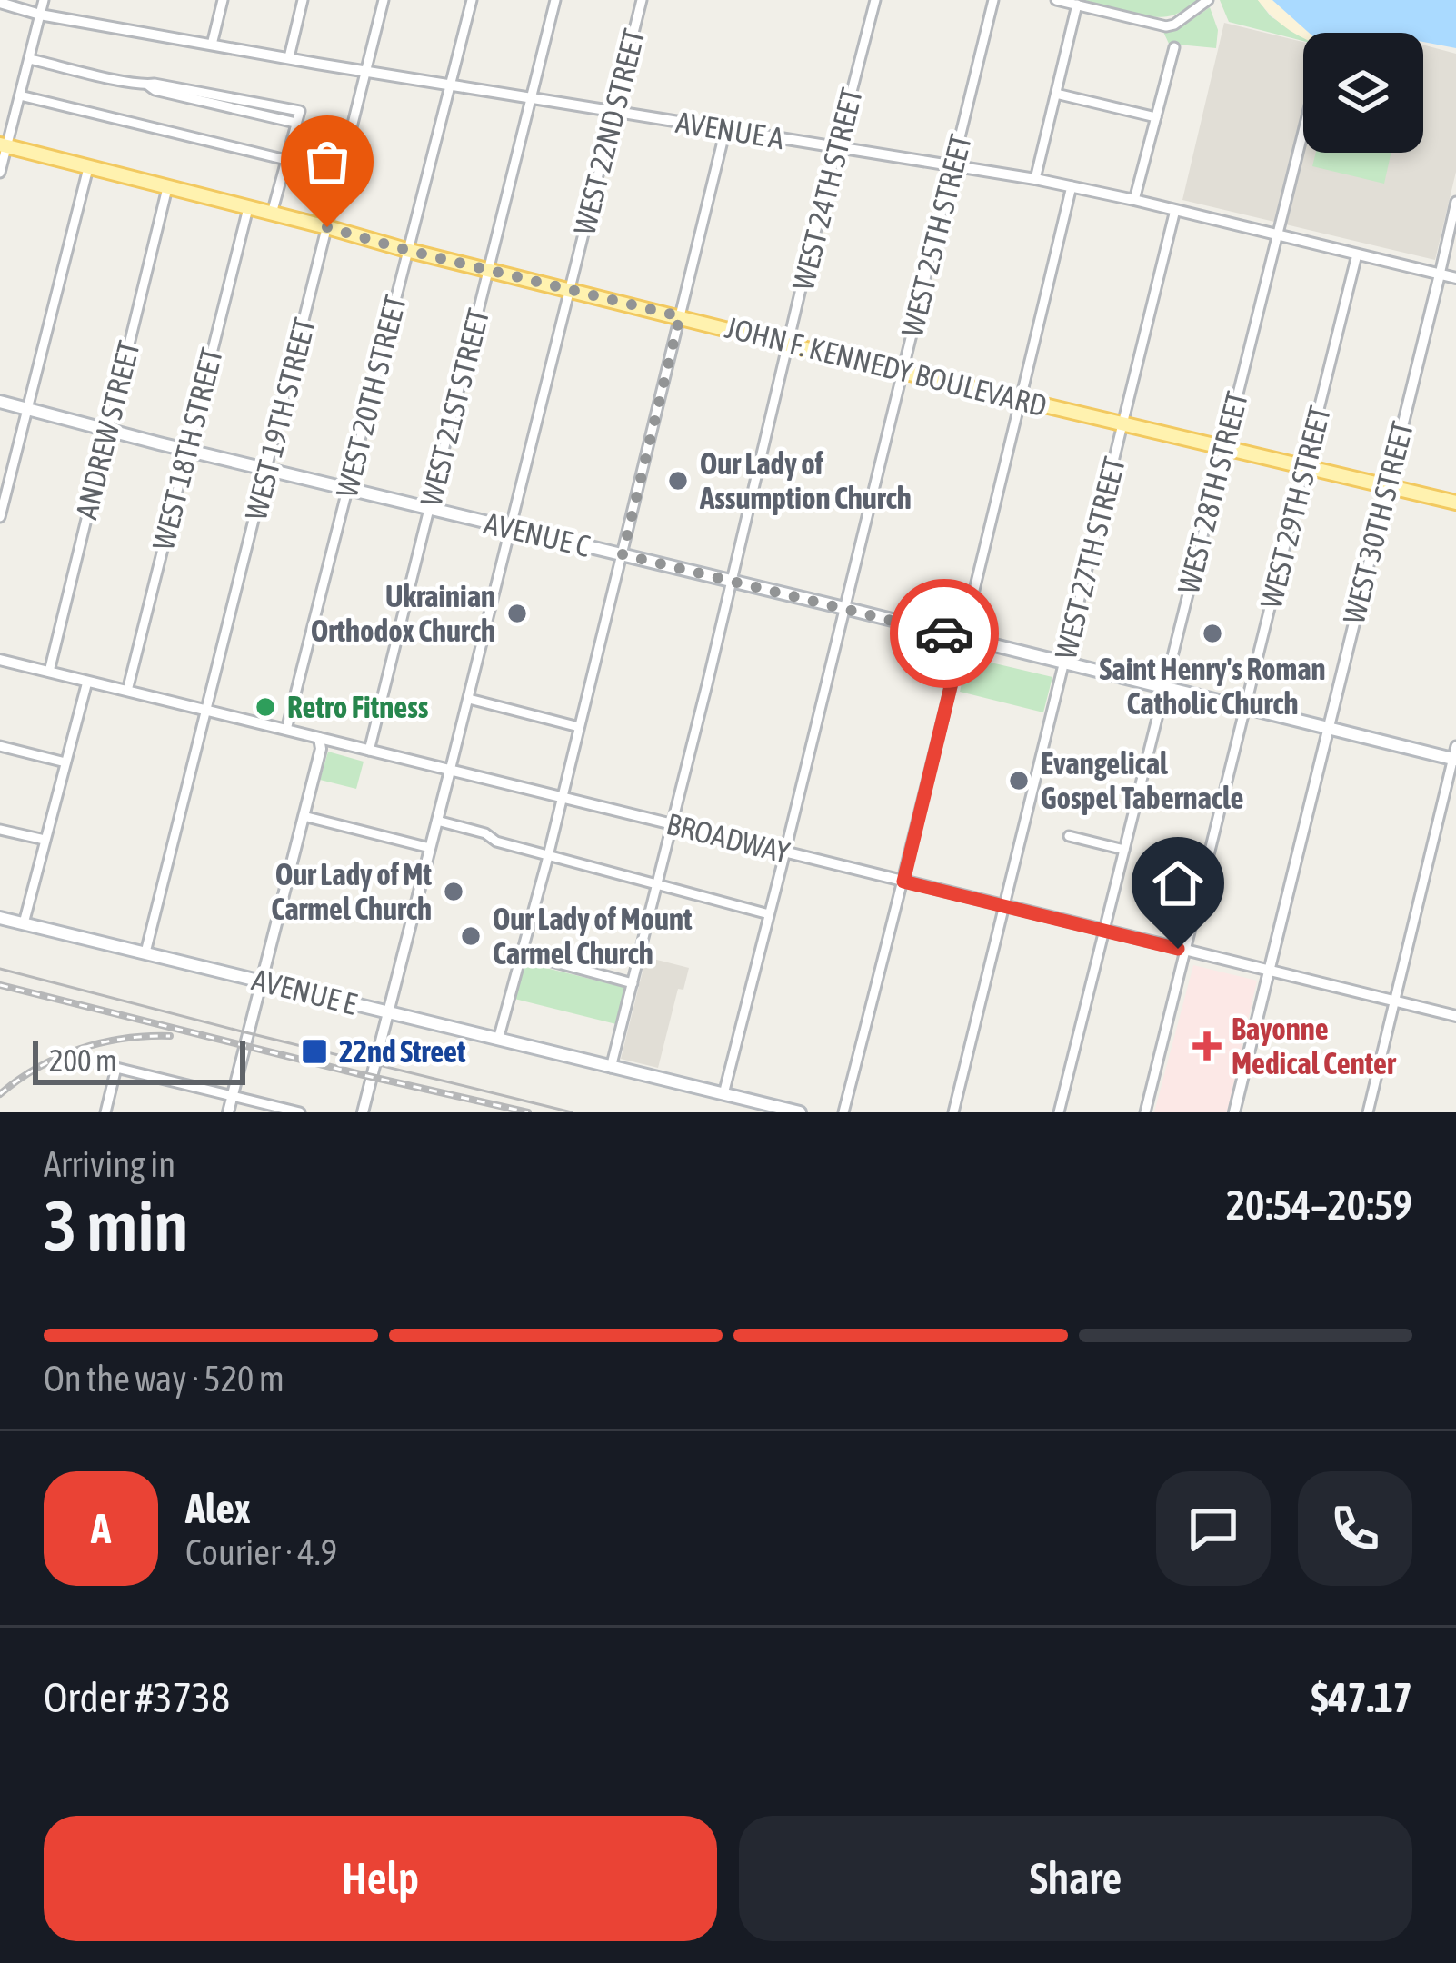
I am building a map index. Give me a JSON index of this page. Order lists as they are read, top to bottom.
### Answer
{
  "streets": {
    "main road": ["JOHN F. KENNEDY BOULEVARD", "AVENUE C", "AVENUE E"],
    "street": [
      "AVENUE A",
      "WEST 22ND STREET",
      "WEST 24TH STREET",
      "WEST 25TH STREET",
      "WEST 20TH STREET",
      "WEST 21ST STREET",
      "WEST 19TH STREET",
      "ANDREW STREET",
      "WEST 18TH STREET",
      "WEST 28TH STREET",
      "WEST 29TH STREET",
      "WEST 30TH STREET",
      "WEST 27TH STREET",
      "BROADWAY"
    ]
  },
  "crossings": [
    ["AVENUE A", "WEST 22ND STREET"],
    ["AVENUE A", "WEST 24TH STREET"],
    ["AVENUE A", "WEST 25TH STREET"],
    ["AVENUE A", "WEST 20TH STREET"],
    ["AVENUE A", "WEST 21ST STREET"],
    ["AVENUE A", "WEST 19TH STREET"],
    ["AVENUE A", "WEST 28TH STREET"],
    ["AVENUE A", "WEST 29TH STREET"],
    ["AVENUE A", "WEST 30TH STREET"],
    ["AVENUE A", "WEST 27TH STREET"],
    ["WEST 22ND STREET", "JOHN F. KENNEDY BOULEVARD"],
    ["WEST 22ND STREET", "AVENUE C"],
    ["WEST 22ND STREET", "BROADWAY"],
    ["WEST 24TH STREET", "JOHN F. KENNEDY BOULEVARD"],
    ["WEST 24TH STREET", "AVENUE C"],
    ["WEST 24TH STREET", "BROADWAY"],
    ["WEST 24TH STREET", "AVENUE E"],
    ["WEST 25TH STREET", "JOHN F. KENNEDY BOULEVARD"],
    ["WEST 25TH STREET", "AVENUE C"],
    ["WEST 25TH STREET", "BROADWAY"],
    ["WEST 25TH STREET", "AVENUE E"],
    ["JOHN F. KENNEDY BOULEVARD", "WEST 20TH STREET"],
    ["JOHN F. KENNEDY BOULEVARD", "WEST 21ST STREET"],
    ["JOHN F. KENNEDY BOULEVARD", "WEST 19TH STREET"],
    ["JOHN F. KENNEDY BOULEVARD", "ANDREW STREET"],
    ["JOHN F. KENNEDY BOULEVARD", "WEST 18TH STREET"],
    ["JOHN F. KENNEDY BOULEVARD", "WEST 28TH STREET"],
    ["JOHN F. KENNEDY BOULEVARD", "WEST 29TH STREET"],
    ["JOHN F. KENNEDY BOULEVARD", "WEST 30TH STREET"],
    ["JOHN F. KENNEDY BOULEVARD", "WEST 27TH STREET"],
    ["WEST 20TH STREET", "AVENUE C"],
    ["WEST 20TH STREET", "BROADWAY"],
    ["WEST 21ST STREET", "AVENUE C"],
    ["WEST 21ST STREET", "BROADWAY"],
    ["WEST 19TH STREET", "AVENUE C"],
    ["WEST 19TH STREET", "BROADWAY"],
    ["WEST 19TH STREET", "AVENUE E"],
    ["ANDREW STREET", "AVENUE C"],
    ["ANDREW STREET", "BROADWAY"],
    ["WEST 18TH STREET", "AVENUE C"],
    ["WEST 18TH STREET", "BROADWAY"],
    ["WEST 28TH STREET", "AVENUE C"],
    ["WEST 28TH STREET", "BROADWAY"],
    ["WEST 29TH STREET", "AVENUE C"],
    ["WEST 29TH STREET", "BROADWAY"],
    ["WEST 30TH STREET", "AVENUE C"],
    ["WEST 30TH STREET", "BROADWAY"],
    ["AVENUE C", "WEST 27TH STREET"],
    ["WEST 27TH STREET", "BROADWAY"]
  ],
  "places": {
    "other": [
      "Our Lady of Assumption Church",
      "Ukrainian Orthodox Church",
      "Saint Henry's Roman Catholic Church",
      "Retro Fitness",
      "Evangelical Gospel Tabernacle",
      "Our Lady of Mt Carmel Church",
      "Our Lady of Mount Carmel Church"
    ],
    "health": ["Bayonne Medical Center"],
    "transit": ["22nd Street"]
  },
  "scale_bar": "200 m",
  "page": {
    "scale": "200 m",
    "heading": ["3 min", "Arriving in", "20:54–20:59"],
    "panel": [
      "Alex",
      "Courier · 4.9",
      "Order #3738",
      "$47.17"
    ],
    "bar": "On the way · 520 m",
    "round": "A",
    "buttons": ["Help", "Share"]
  }
}
